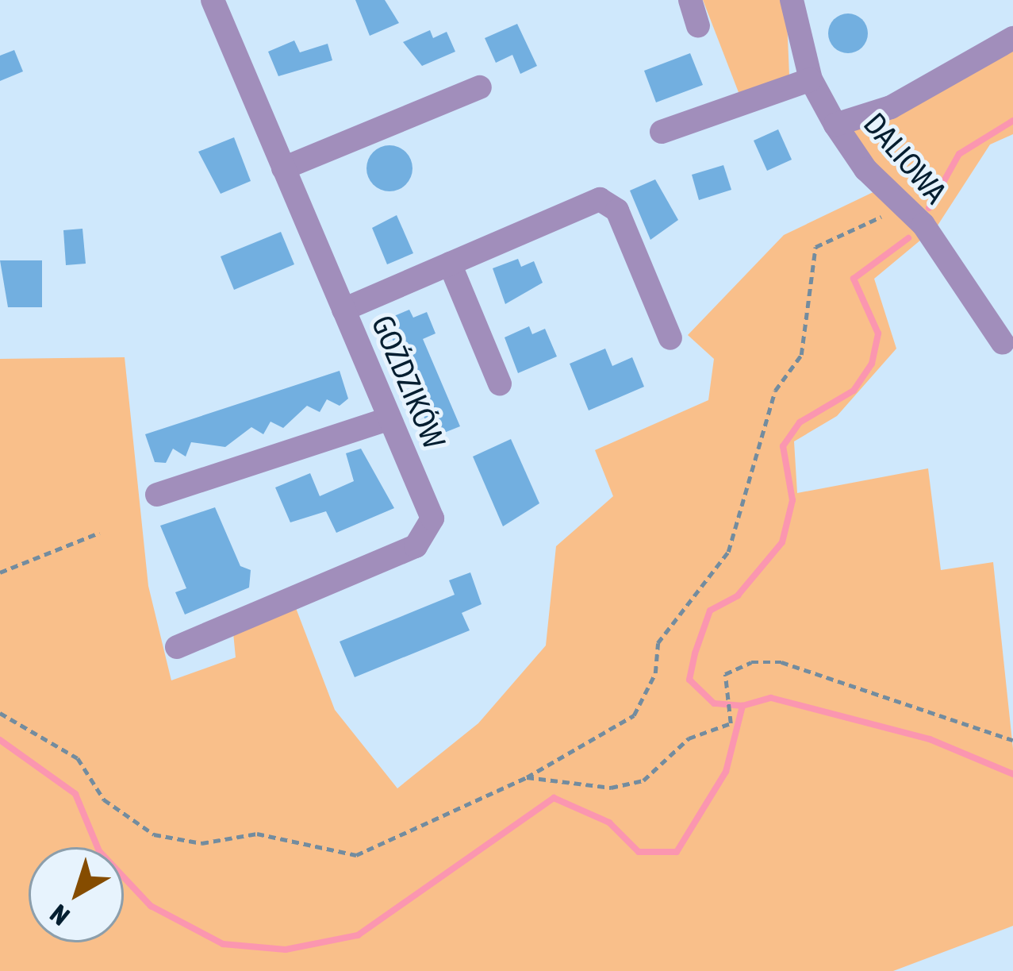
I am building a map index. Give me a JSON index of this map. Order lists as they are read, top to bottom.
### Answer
{
  "streets": {
    "street": ["DALIOWA", "GOŹDZIKÓW"]
  },
  "north": "bottom left"
}
